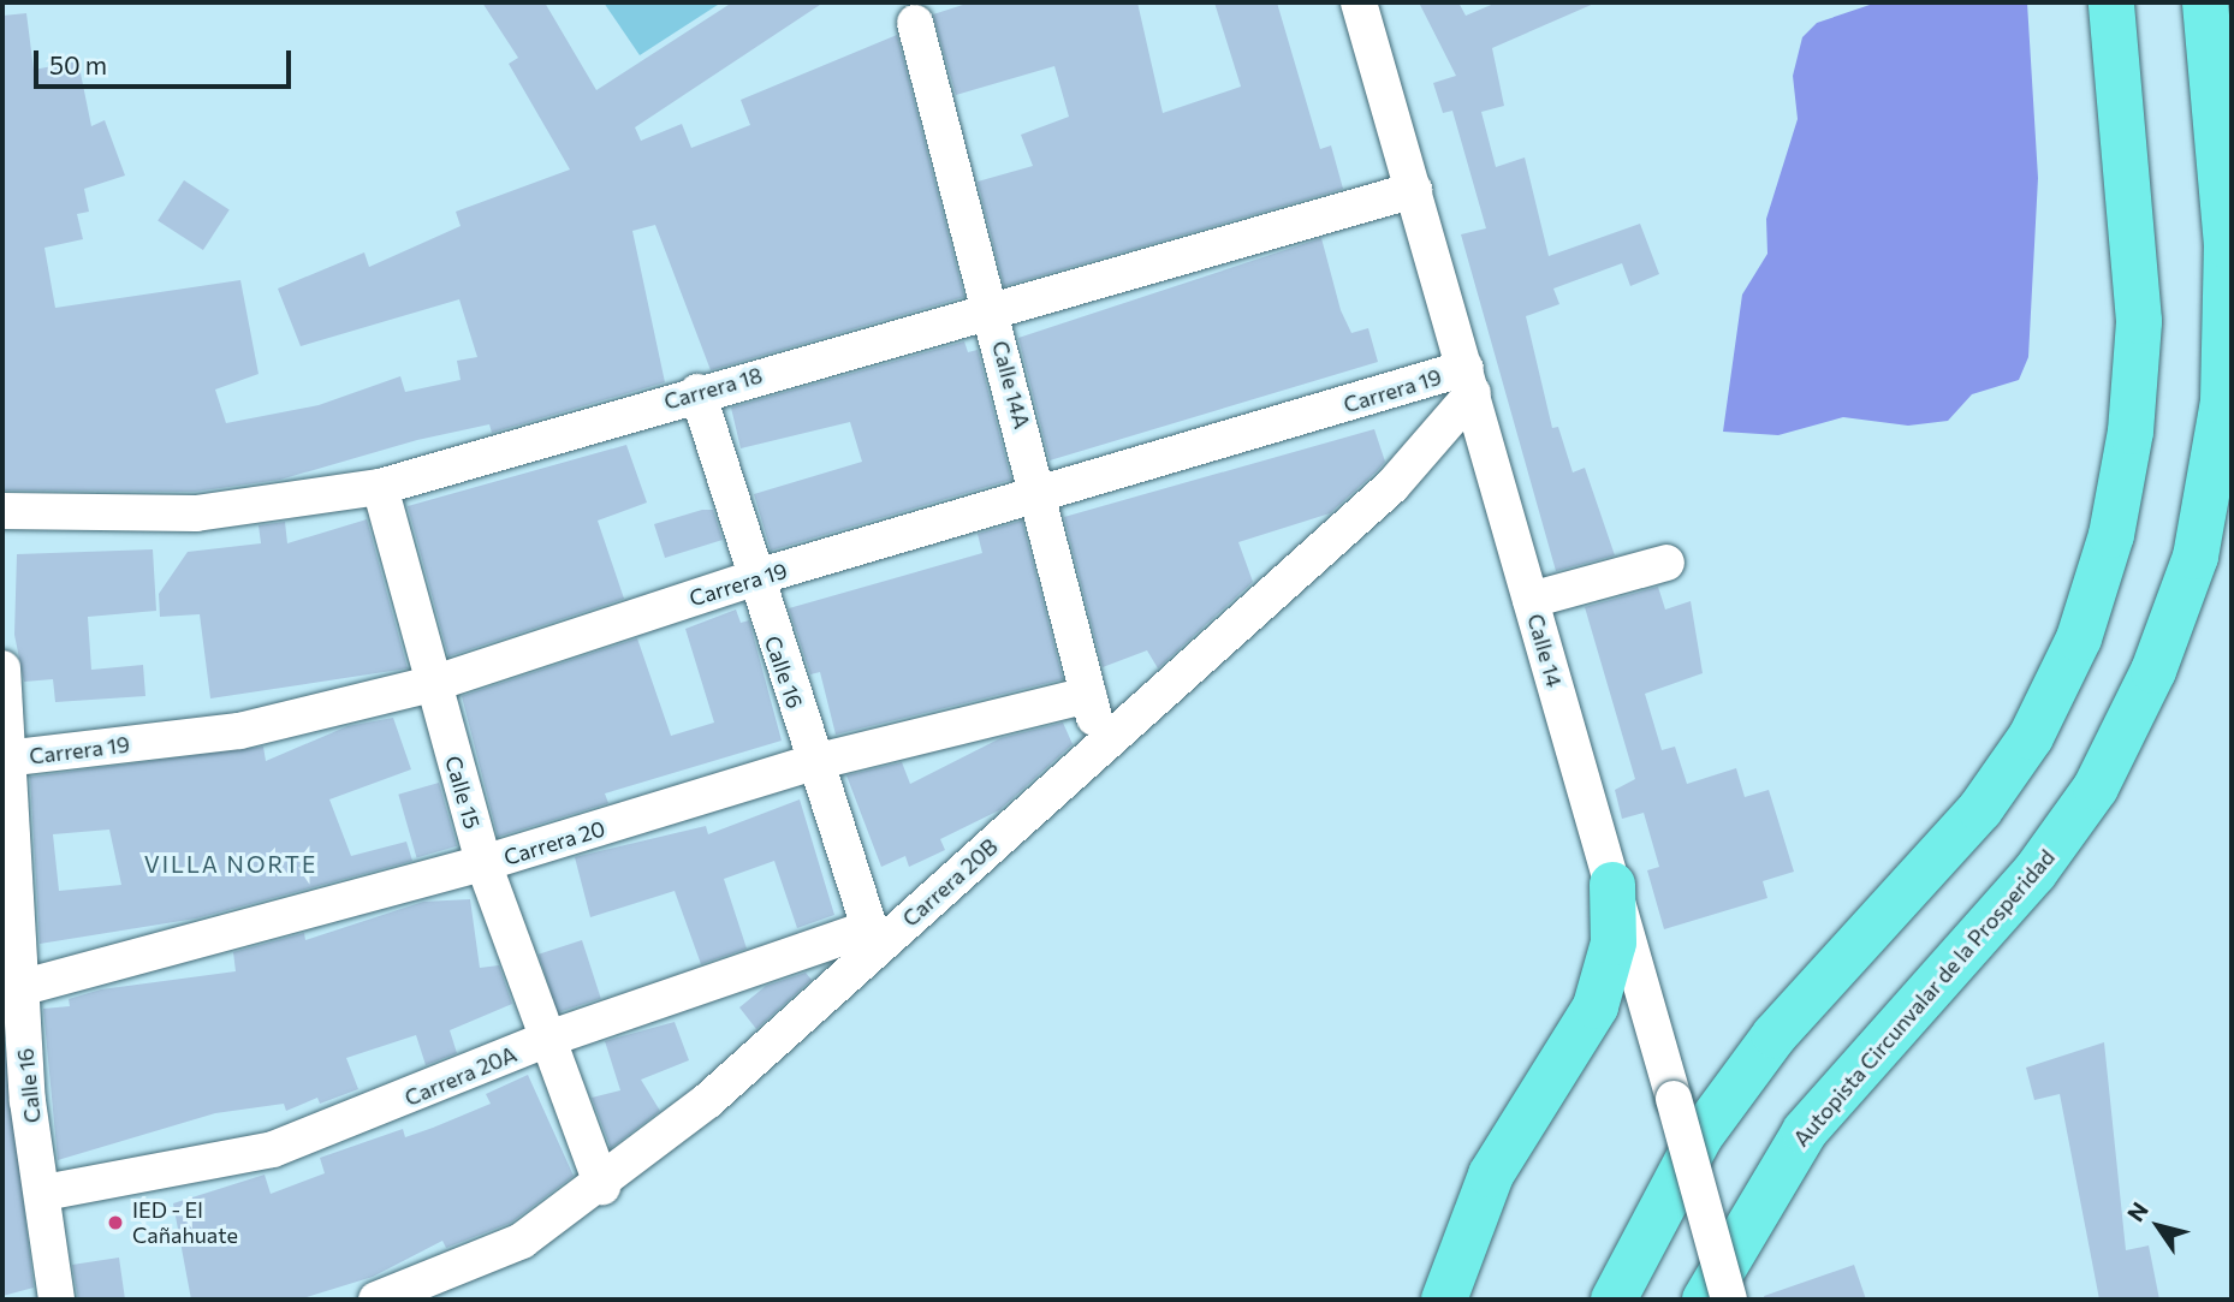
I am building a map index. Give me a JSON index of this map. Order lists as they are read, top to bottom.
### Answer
{
  "streets": {
    "highway": ["Autopista Circunvalar de la Prosperidad"],
    "street": [
      "Calle 14A",
      "Carrera 18",
      "Carrera 19",
      "Calle 14",
      "Calle 16",
      "Calle 15",
      "Carrera 20",
      "Carrera 20B",
      "Carrera 20A"
    ]
  },
  "crossings": [
    ["Calle 14A", "Carrera 18"],
    ["Calle 14A", "Carrera 19"],
    ["Calle 14A", "Carrera 20"],
    ["Calle 14A", "Carrera 20B"],
    ["Carrera 18", "Calle 14"],
    ["Carrera 18", "Calle 16"],
    ["Carrera 18", "Calle 15"],
    ["Carrera 19", "Calle 14"],
    ["Carrera 19", "Calle 16"],
    ["Carrera 19", "Calle 15"],
    ["Carrera 19", "Carrera 20B"],
    ["Calle 14", "Carrera 20B"],
    ["Calle 16", "Carrera 20"],
    ["Calle 16", "Carrera 20B"],
    ["Calle 16", "Carrera 20A"],
    ["Calle 15", "Carrera 20"],
    ["Calle 15", "Carrera 20B"],
    ["Calle 15", "Carrera 20A"],
    ["Carrera 20B", "Carrera 20A"]
  ],
  "districts": ["VILLA NORTE"],
  "places": ["IED - El Cañahuate"],
  "scale_bar": "50 m",
  "north": "top left"
}
